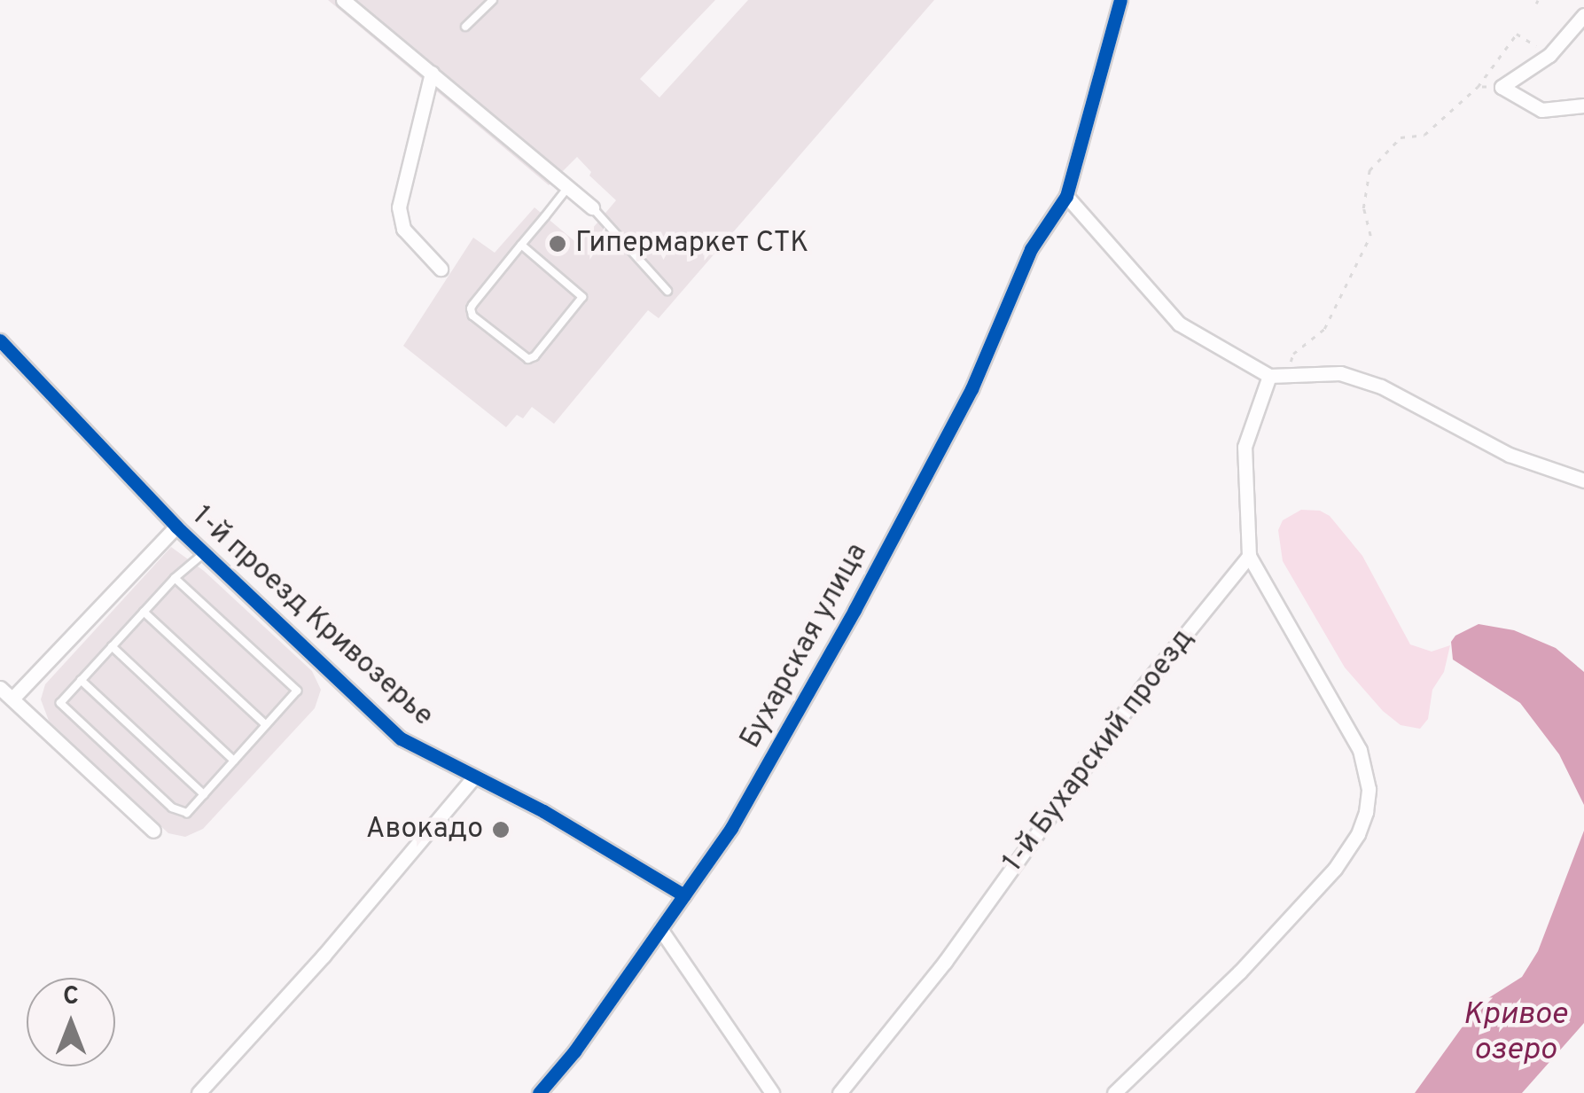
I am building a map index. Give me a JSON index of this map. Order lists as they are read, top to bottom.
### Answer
{
  "streets": {
    "street": ["1-й проезд Кривозерье", "Бухарская улица", "1-й Бухарский проезд"]
  },
  "crossings": [
    ["1-й проезд Кривозерье", "Бухарская улица"]
  ],
  "water": ["Кривое озеро"],
  "places": ["Гипермаркет СТК", "Авокадо"],
  "north": "top"
}
